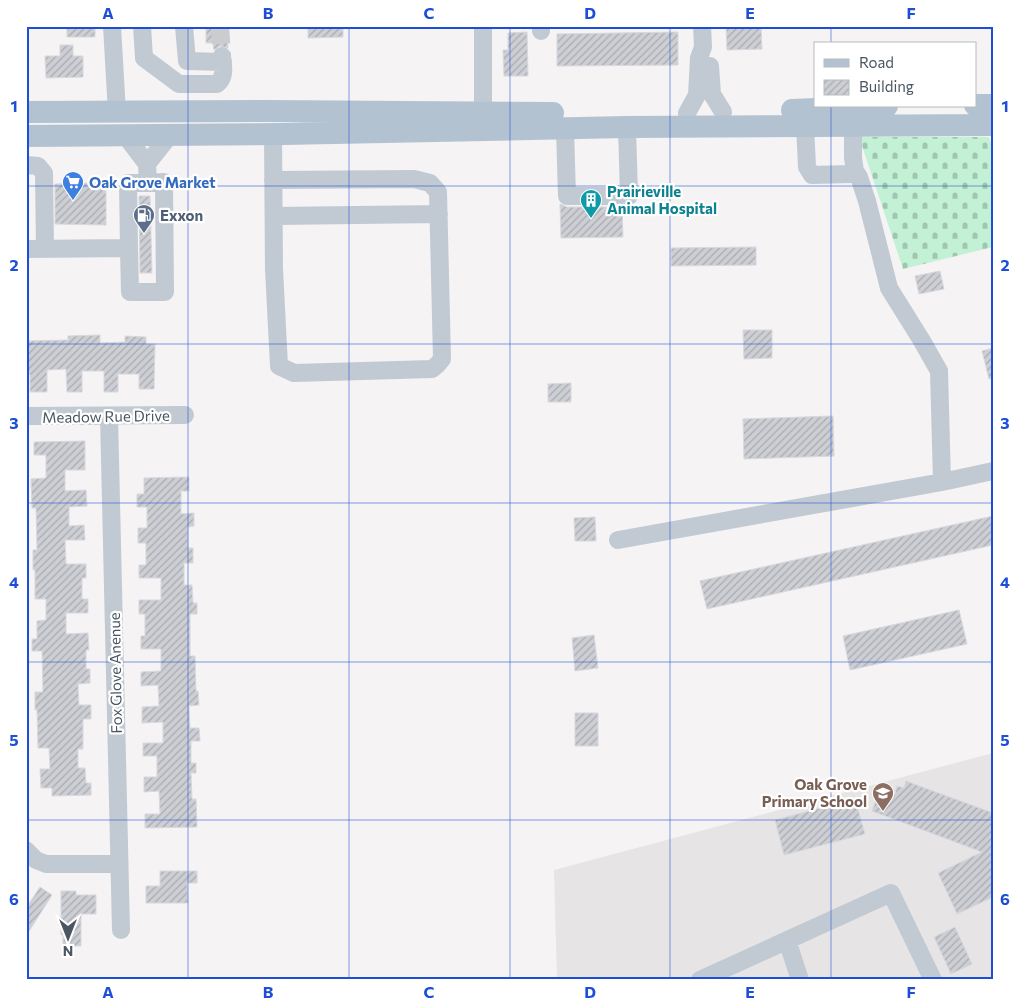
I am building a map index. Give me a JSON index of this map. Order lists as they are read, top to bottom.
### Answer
{
  "streets": {
    "street": ["Meadow Rue Drive", "Fox Glove Anenue"]
  },
  "crossings": [
    ["Meadow Rue Drive", "Fox Glove Anenue"]
  ],
  "places": {
    "supermarket": ["Oak Grove Market"],
    "building": ["Prairieville Animal Hospital"],
    "fuel station": ["Exxon"],
    "school or university": ["Oak Grove Primary School"]
  },
  "legend": ["Road", "Building"],
  "north": "bottom",
  "grid": {
    "columns": [
      "A",
      "B",
      "C",
      "D",
      "E",
      "F"
    ],
    "rows": [
      "1",
      "2",
      "3",
      "4",
      "5",
      "6"
    ]
  }
}
